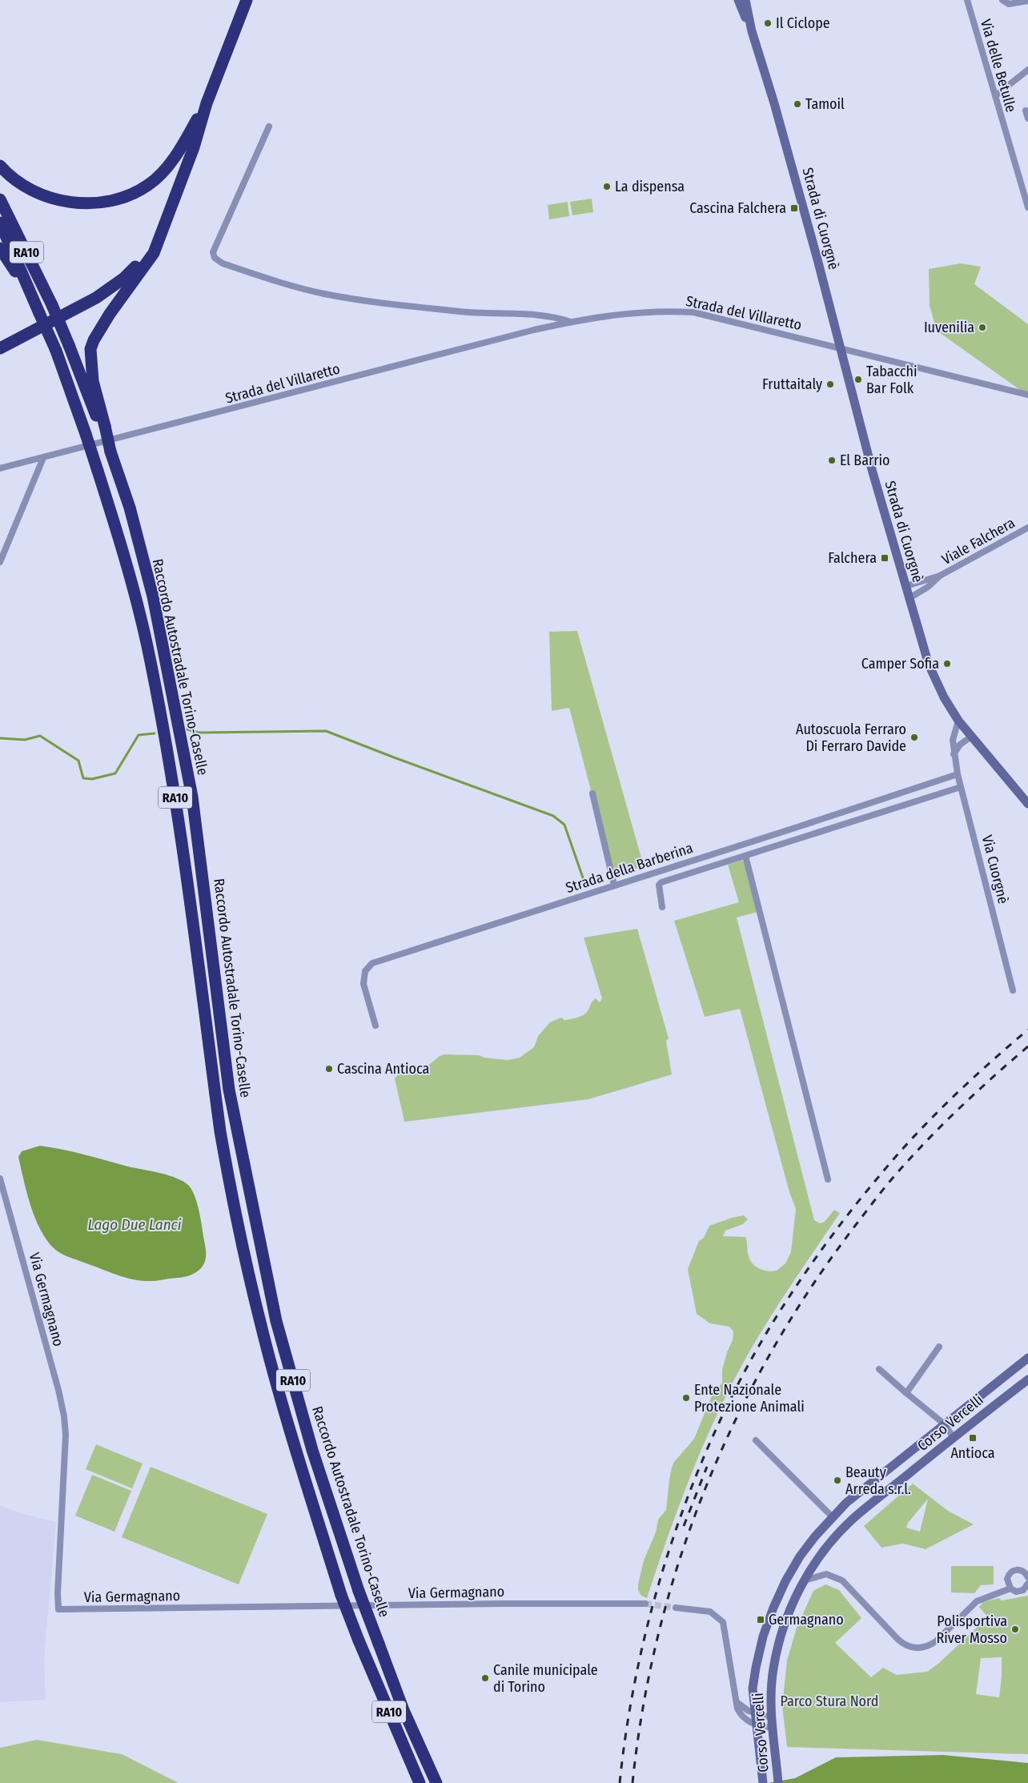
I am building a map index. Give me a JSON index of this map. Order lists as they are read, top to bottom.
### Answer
{
  "streets": {
    "highway": ["RA10", "Raccordo Autostradale Torino-Caselle"],
    "main road": ["Strada di Cuorgnè", "Corso Vercelli"],
    "street": [
      "Via delle Betulle",
      "Strada del Villaretto",
      "Viale Falchera",
      "Strada della Barberina",
      "Via Cuorgnè",
      "Via Germagnano"
    ]
  },
  "crossings": [
    ["Strada di Cuorgnè", "Strada del Villaretto"],
    ["Strada di Cuorgnè", "Viale Falchera"],
    ["Strada di Cuorgnè", "Via Cuorgnè"],
    ["Strada della Barberina", "Via Cuorgnè"]
  ],
  "water": ["Lago Due Lanci"],
  "parks": ["Parco Stura Nord"],
  "places": {
    "other": [
      "Il Ciclope",
      "Tamoil",
      "La dispensa",
      "Iuvenilia",
      "Tabacchi Bar Folk",
      "Fruttaitaly",
      "El Barrio",
      "Camper Sofia",
      "Autoscuola Ferraro Di Ferraro Davide",
      "Cascina Antioca",
      "Ente Nazionale Protezione Animali",
      "Beauty Arreda s.r.l.",
      "Polisportiva River Mosso",
      "Canile municipale di Torino"
    ],
    "transit": [
      "Cascina Falchera",
      "Falchera",
      "Antioca",
      "Germagnano"
    ]
  }
}
